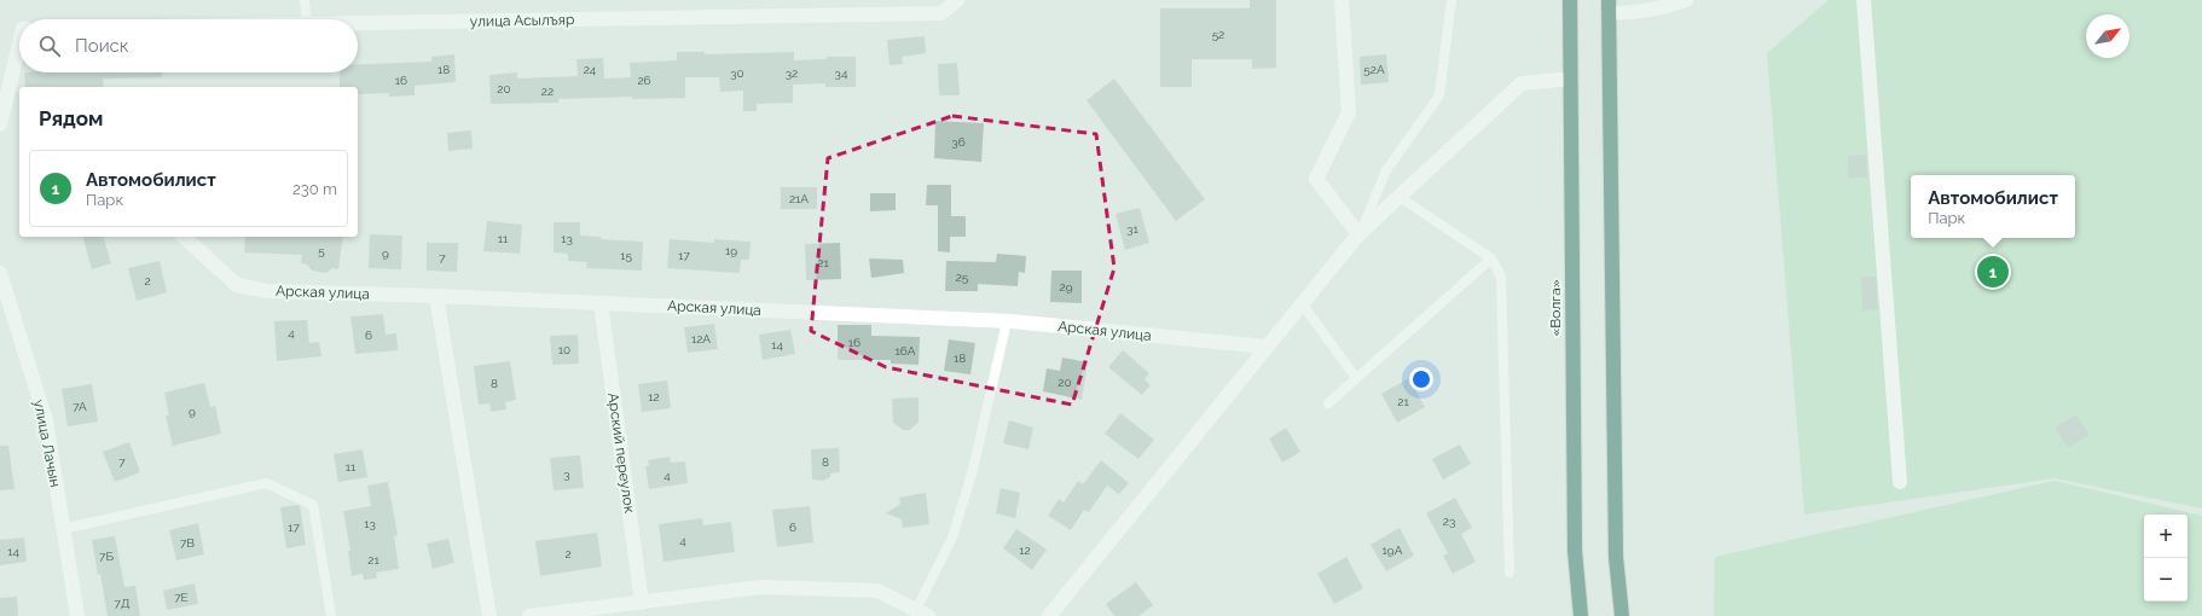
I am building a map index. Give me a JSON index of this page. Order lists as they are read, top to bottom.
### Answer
{
  "streets": {
    "highway": ["«Волга»"],
    "street": [
      "улица Асылъяр",
      "Арская улица",
      "улица Лачын",
      "Арский переулок"
    ]
  },
  "crossings": [
    ["Арская улица", "Арский переулок"]
  ],
  "house_numbers": [
    "52",
    "18",
    "24",
    "52А",
    "30",
    "32",
    "34",
    "16",
    "26",
    "20",
    "22",
    "36",
    "21А",
    "31",
    "11",
    "13",
    "5",
    "19",
    "9",
    "15",
    "17",
    "7",
    "21",
    "25",
    "2",
    "29",
    "4",
    "6",
    "12А",
    "16",
    "14",
    "10",
    "16А",
    "18",
    "20",
    "8",
    "12",
    "21",
    "7А",
    "9",
    "7",
    "8",
    "11",
    "3",
    "4",
    "23",
    "13",
    "17",
    "6",
    "4",
    "7В",
    "12",
    "19А",
    "14",
    "2",
    "7Б",
    "21",
    "7Е",
    "7Д"
  ],
  "north": "top right",
  "page": {
    "search": "Поиск",
    "heading": "Рядом",
    "list": [
      {
        "mark": "1",
        "name": "Автомобилист",
        "note": "Парк",
        "value": "230 m"
      }
    ],
    "popup": ["Автомобилист", "Парк"],
    "pins": "1",
    "map_buttons": ["+", "−"]
  }
}
